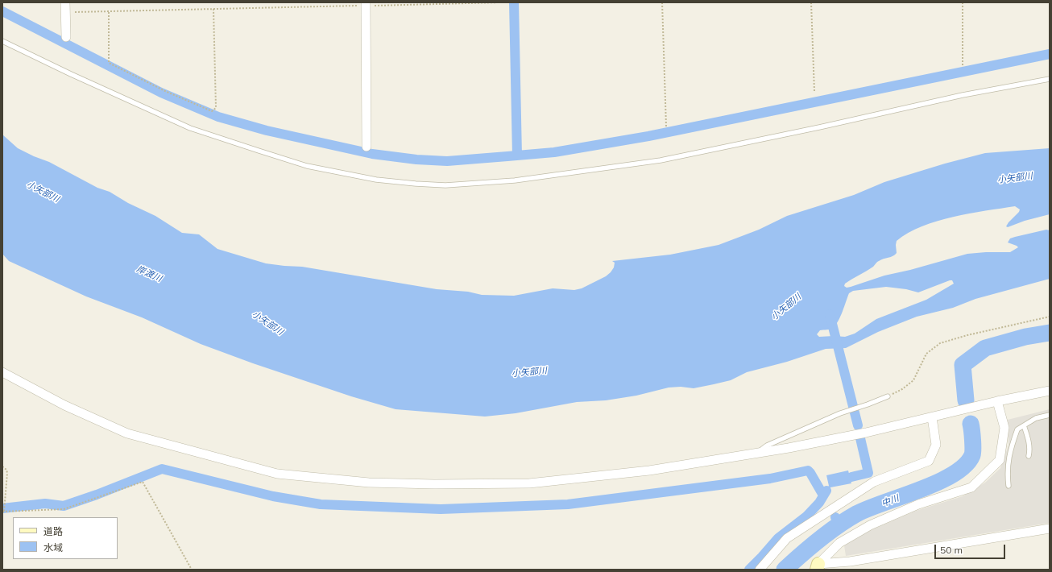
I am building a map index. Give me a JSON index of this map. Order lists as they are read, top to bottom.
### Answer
{
  "water": ["小矢部川", "岸渡川", "中川"],
  "legend": ["道路", "水域"],
  "scale_bar": "50 m"
}
